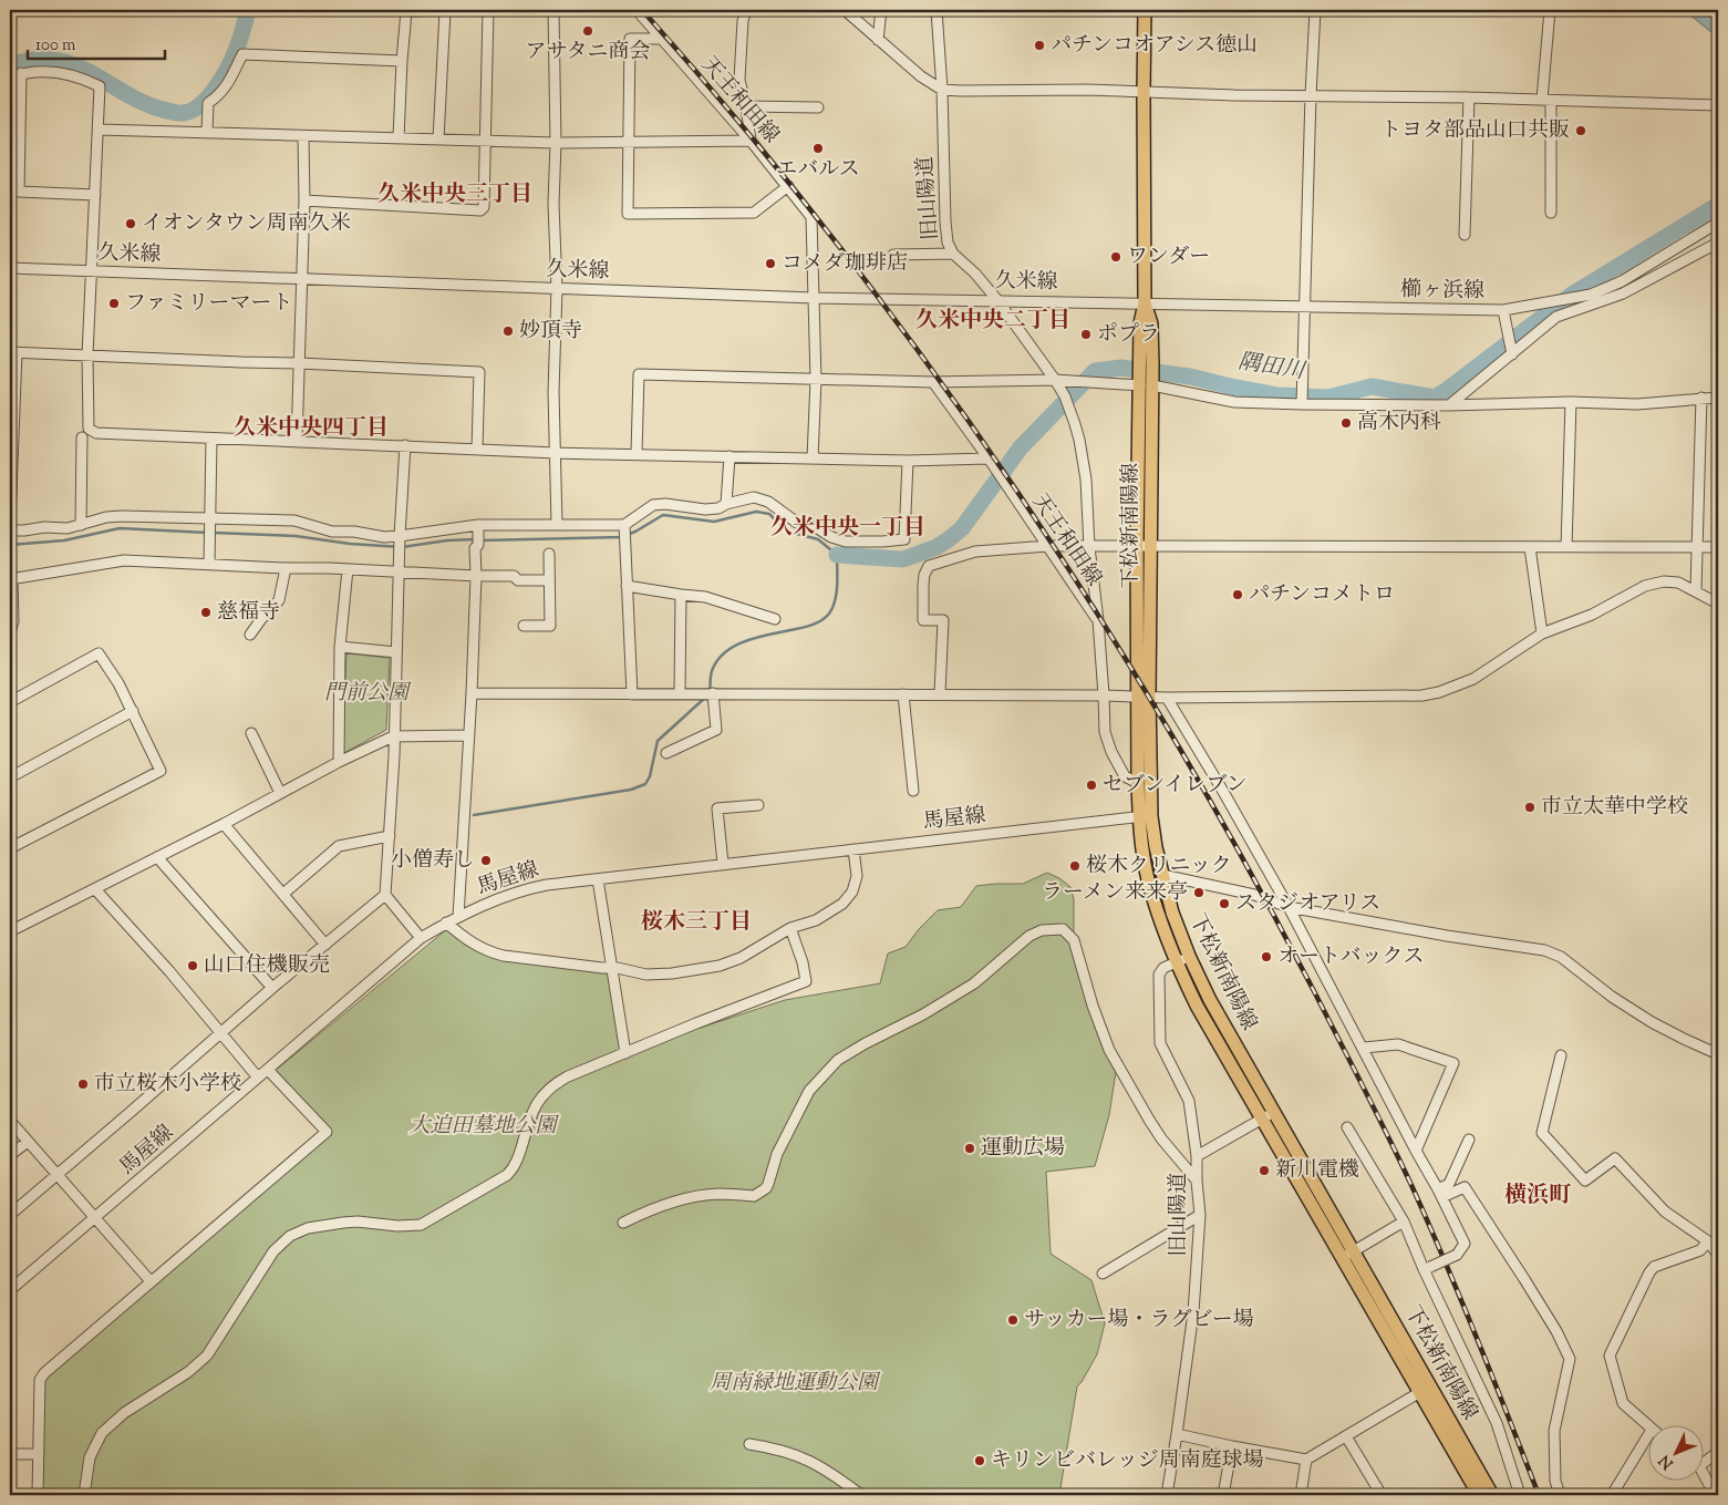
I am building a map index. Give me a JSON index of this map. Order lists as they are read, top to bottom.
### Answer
{
  "streets": {
    "main road": ["下松新南陽線"],
    "street": [
      "天王和田線",
      "旧山陽道",
      "久米線",
      "櫛ヶ浜線",
      "馬屋線"
    ]
  },
  "crossings": [
    ["天王和田線", "旧山陽道"],
    ["天王和田線", "久米線"],
    ["旧山陽道", "久米線"],
    ["旧山陽道", "下松新南陽線"],
    ["久米線", "櫛ヶ浜線"],
    ["久米線", "下松新南陽線"],
    ["櫛ヶ浜線", "下松新南陽線"],
    ["下松新南陽線", "馬屋線"]
  ],
  "districts": [
    "久米中央三丁目",
    "久米中央二丁目",
    "久米中央四丁目",
    "久米中央一丁目",
    "桜木三丁目",
    "横浜町"
  ],
  "water": ["隅田川"],
  "parks": ["門前公園", "大迫田墓地公園", "周南緑地運動公園"],
  "places": [
    "アサタニ商会",
    "パチンコオアシス徳山",
    "トヨタ部品山口共販",
    "エバルス",
    "イオンタウン周南久米",
    "ワンダー",
    "コメダ珈琲店",
    "ファミリーマート",
    "妙頂寺",
    "ポプラ",
    "高木内科",
    "パチンコメトロ",
    "慈福寺",
    "セブンイレブン",
    "市立太華中学校",
    "小僧寿し",
    "桜木クリニック",
    "ラーメン来来亭",
    "スタジオアリス",
    "オートバックス",
    "山口住機販売",
    "市立桜木小学校",
    "運動広場",
    "新川電機",
    "サッカー場・ラグビー場",
    "キリンビバレッジ周南庭球場"
  ],
  "scale_bar": "100 m",
  "north": "bottom left"
}
